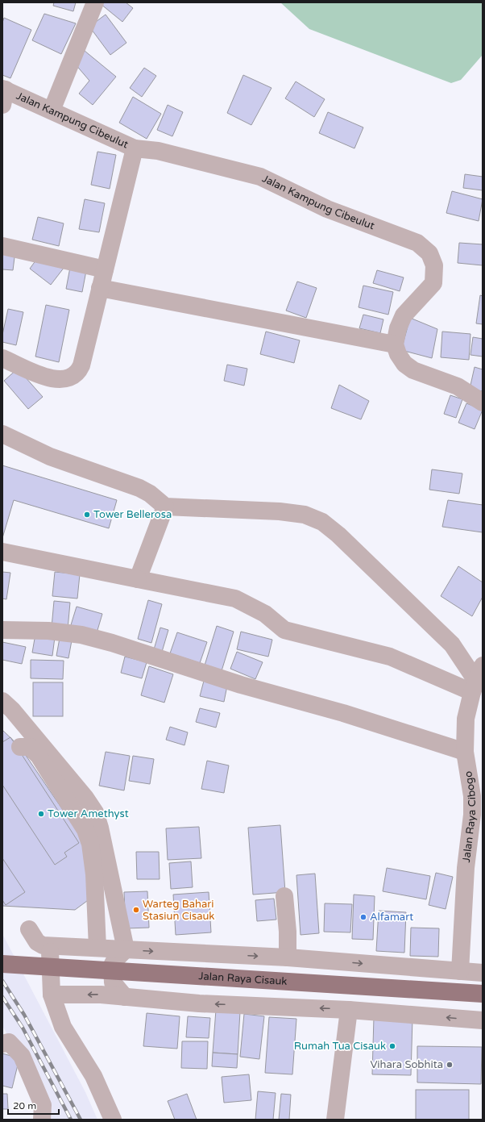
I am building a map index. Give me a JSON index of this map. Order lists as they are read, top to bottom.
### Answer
{
  "streets": {
    "main road": ["Jalan Raya Cisauk"],
    "street": ["Jalan Kampung Cibeulut", "Jalan Raya Cibogo"]
  },
  "places": [
    "Tower Bellerosa",
    "Tower Amethyst",
    "Warteg Bahari Stasiun Cisauk",
    "Alfamart",
    "Rumah Tua Cisauk",
    "Vihara Sobhita"
  ],
  "scale_bar": "20 m"
}
